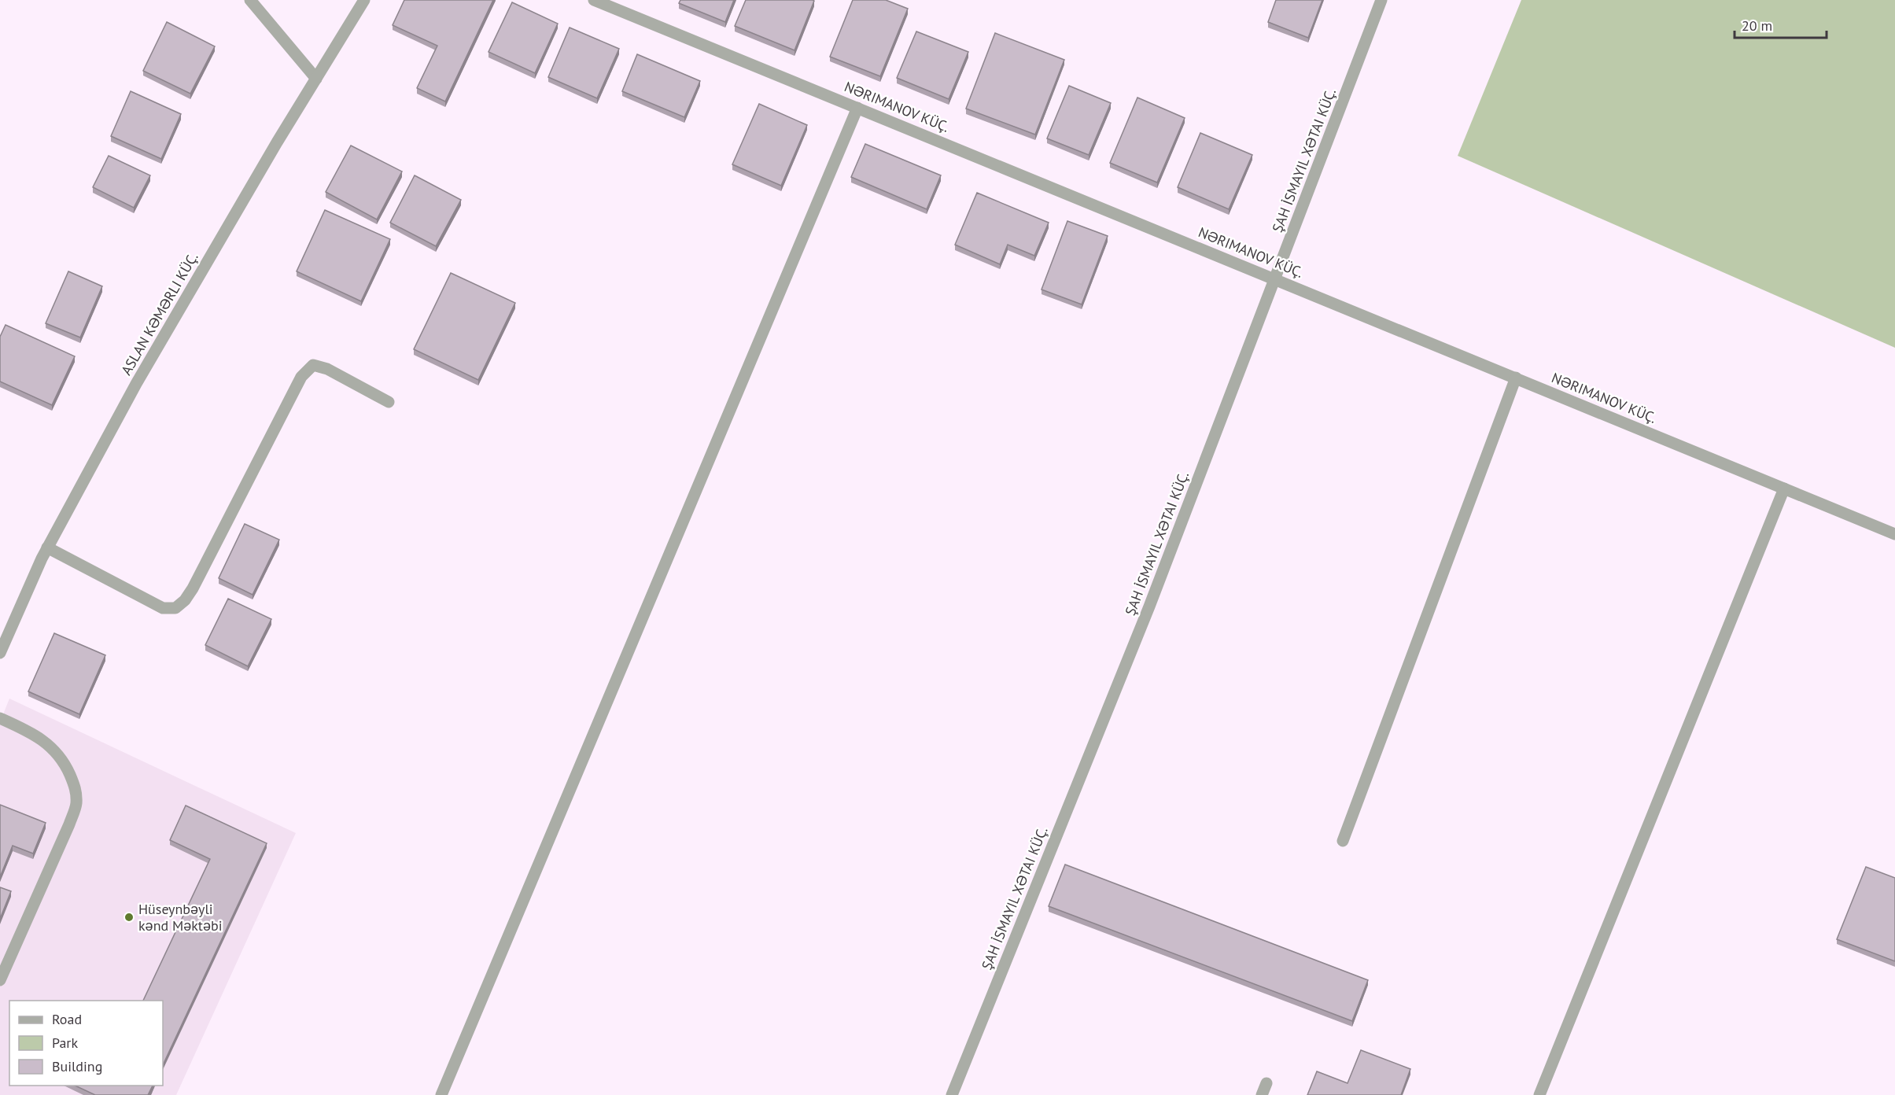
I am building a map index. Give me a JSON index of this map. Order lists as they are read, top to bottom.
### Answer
{
  "streets": {
    "street": ["NƏRIMANOV KÜÇ.", "ASLAN KƏMƏRLI KÜÇ."]
  },
  "places": ["Hüseynbəyli kənd Məktəbi"],
  "legend": ["Road", "Park", "Building"],
  "scale_bar": "20 m"
}
